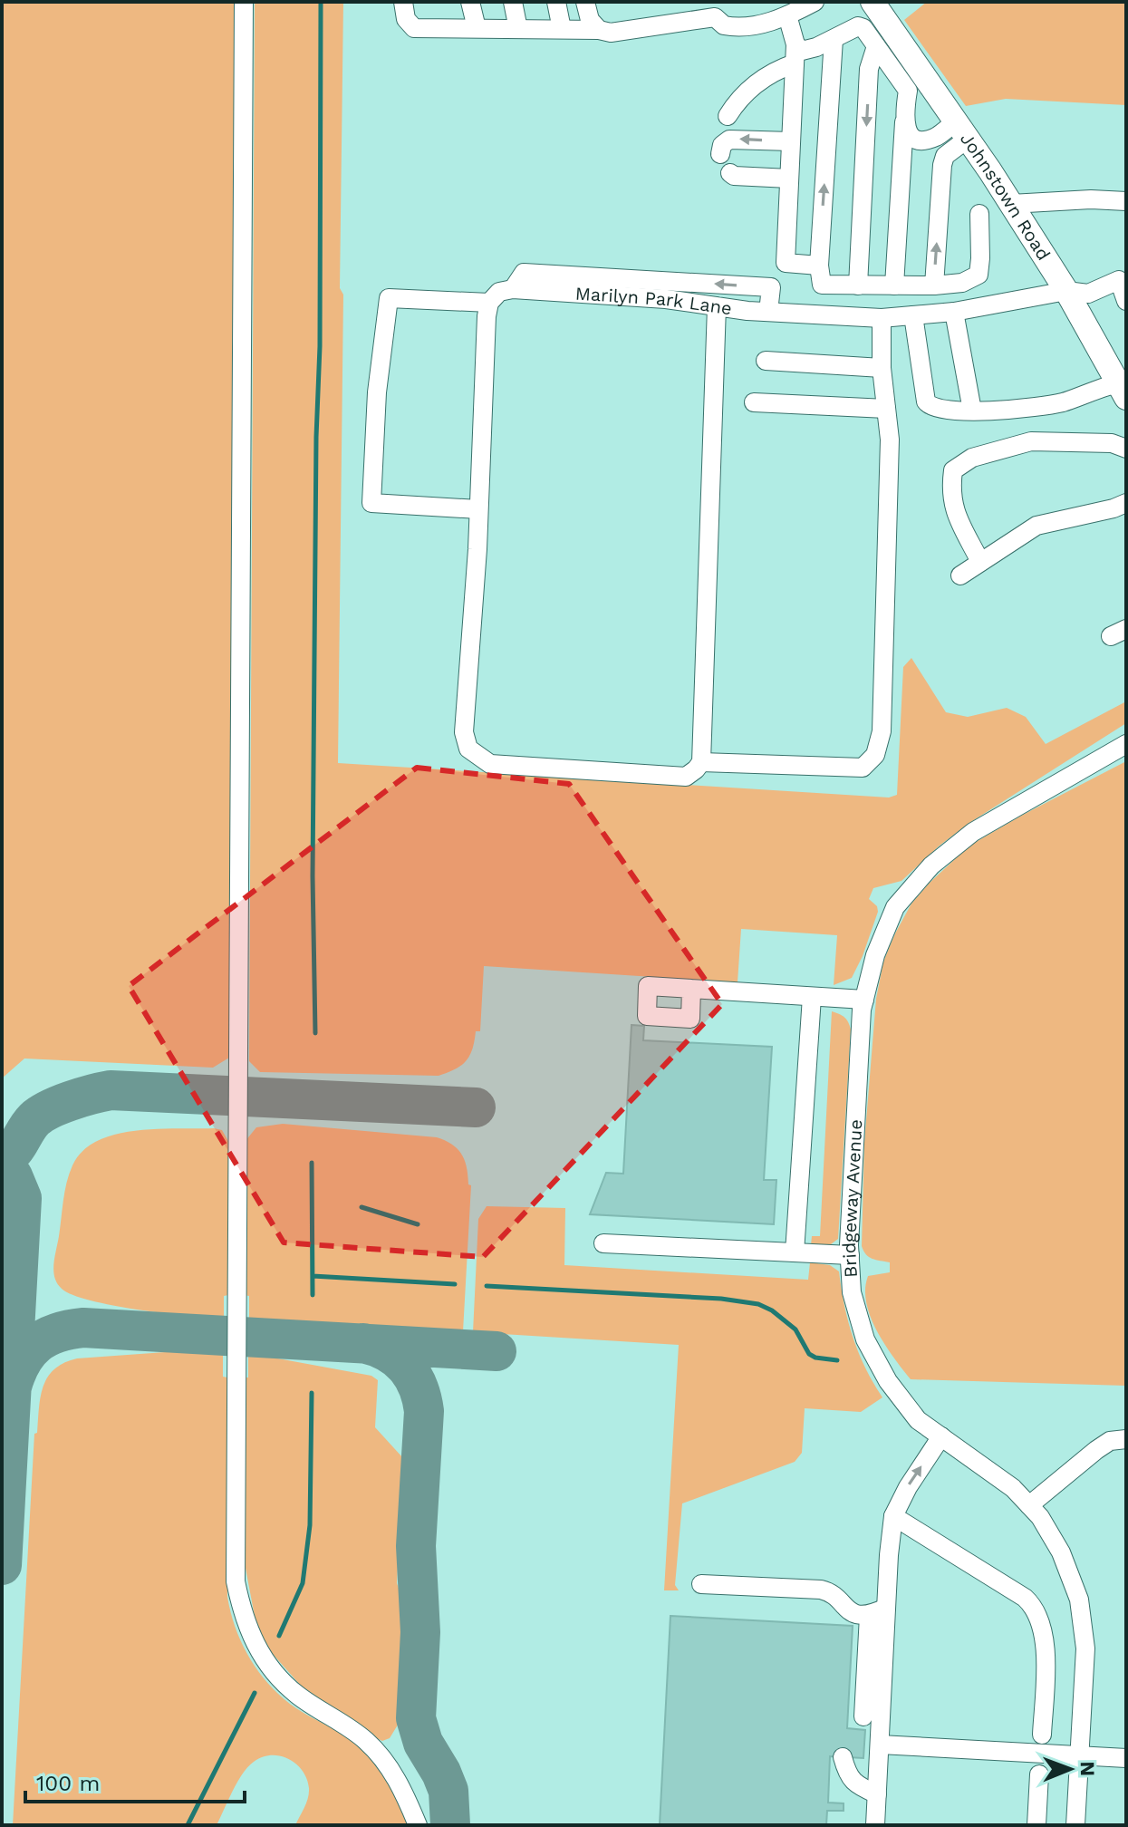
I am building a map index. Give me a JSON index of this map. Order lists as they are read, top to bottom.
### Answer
{
  "streets": {
    "main road": ["Johnstown Road"],
    "street": ["Marilyn Park Lane", "Bridgeway Avenue"]
  },
  "crossings": [
    ["Johnstown Road", "Marilyn Park Lane"]
  ],
  "scale_bar": "100 m",
  "north": "right"
}
